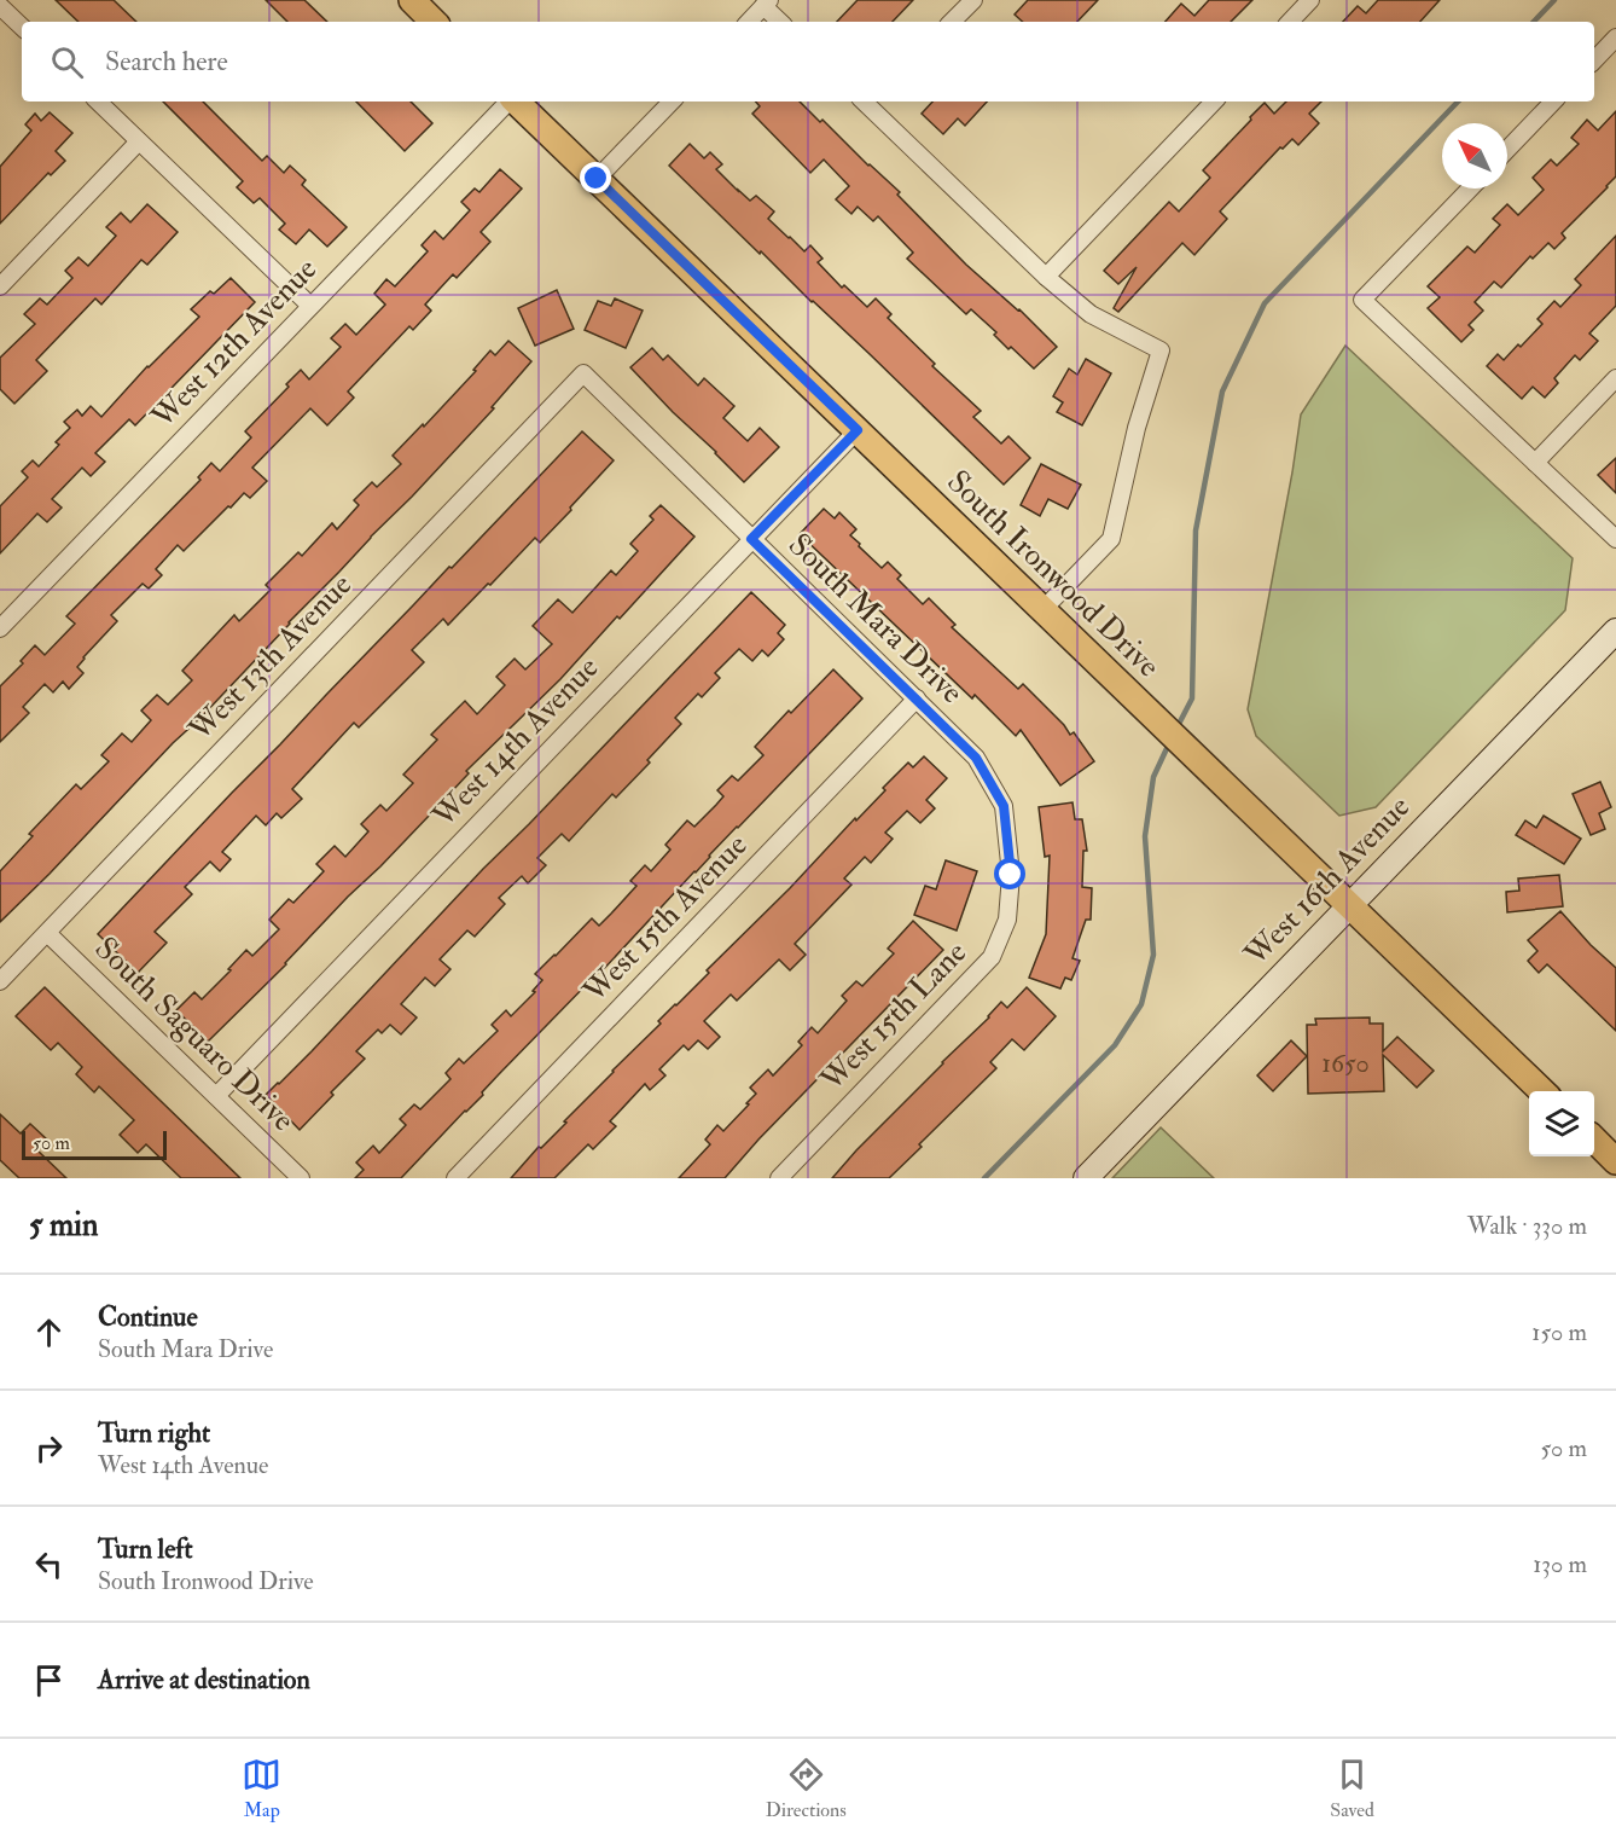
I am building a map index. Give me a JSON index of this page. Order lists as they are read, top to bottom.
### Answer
{
  "streets": {
    "main road": ["South Ironwood Drive"],
    "street": [
      "West 12th Avenue",
      "South Mara Drive",
      "West 13th Avenue",
      "West 14th Avenue",
      "West 16th Avenue",
      "West 15th Avenue",
      "West 15th Lane",
      "South Saguaro Drive"
    ]
  },
  "crossings": [
    ["South Ironwood Drive", "West 14th Avenue"],
    ["South Ironwood Drive", "West 16th Avenue"],
    ["South Mara Drive", "West 13th Avenue"],
    ["South Mara Drive", "West 14th Avenue"],
    ["South Mara Drive", "West 15th Avenue"],
    ["South Mara Drive", "West 15th Lane"],
    ["West 13th Avenue", "South Saguaro Drive"],
    ["West 14th Avenue", "South Saguaro Drive"]
  ],
  "house_numbers": ["1650"],
  "scale_bar": "50 m",
  "north": "top left",
  "page": {
    "search": "Search here",
    "scale": "50 m",
    "heading": ["5 min", "Walk · 330 m"],
    "list": [
      ["Continue", "South Mara Drive", "150 m"],
      ["Turn right", "West 14th Avenue", "50 m"],
      ["Turn left", "South Ironwood Drive", "130 m"],
      "Arrive at destination"
    ],
    "nav": ["Map", "Directions", "Saved"]
  }
}
